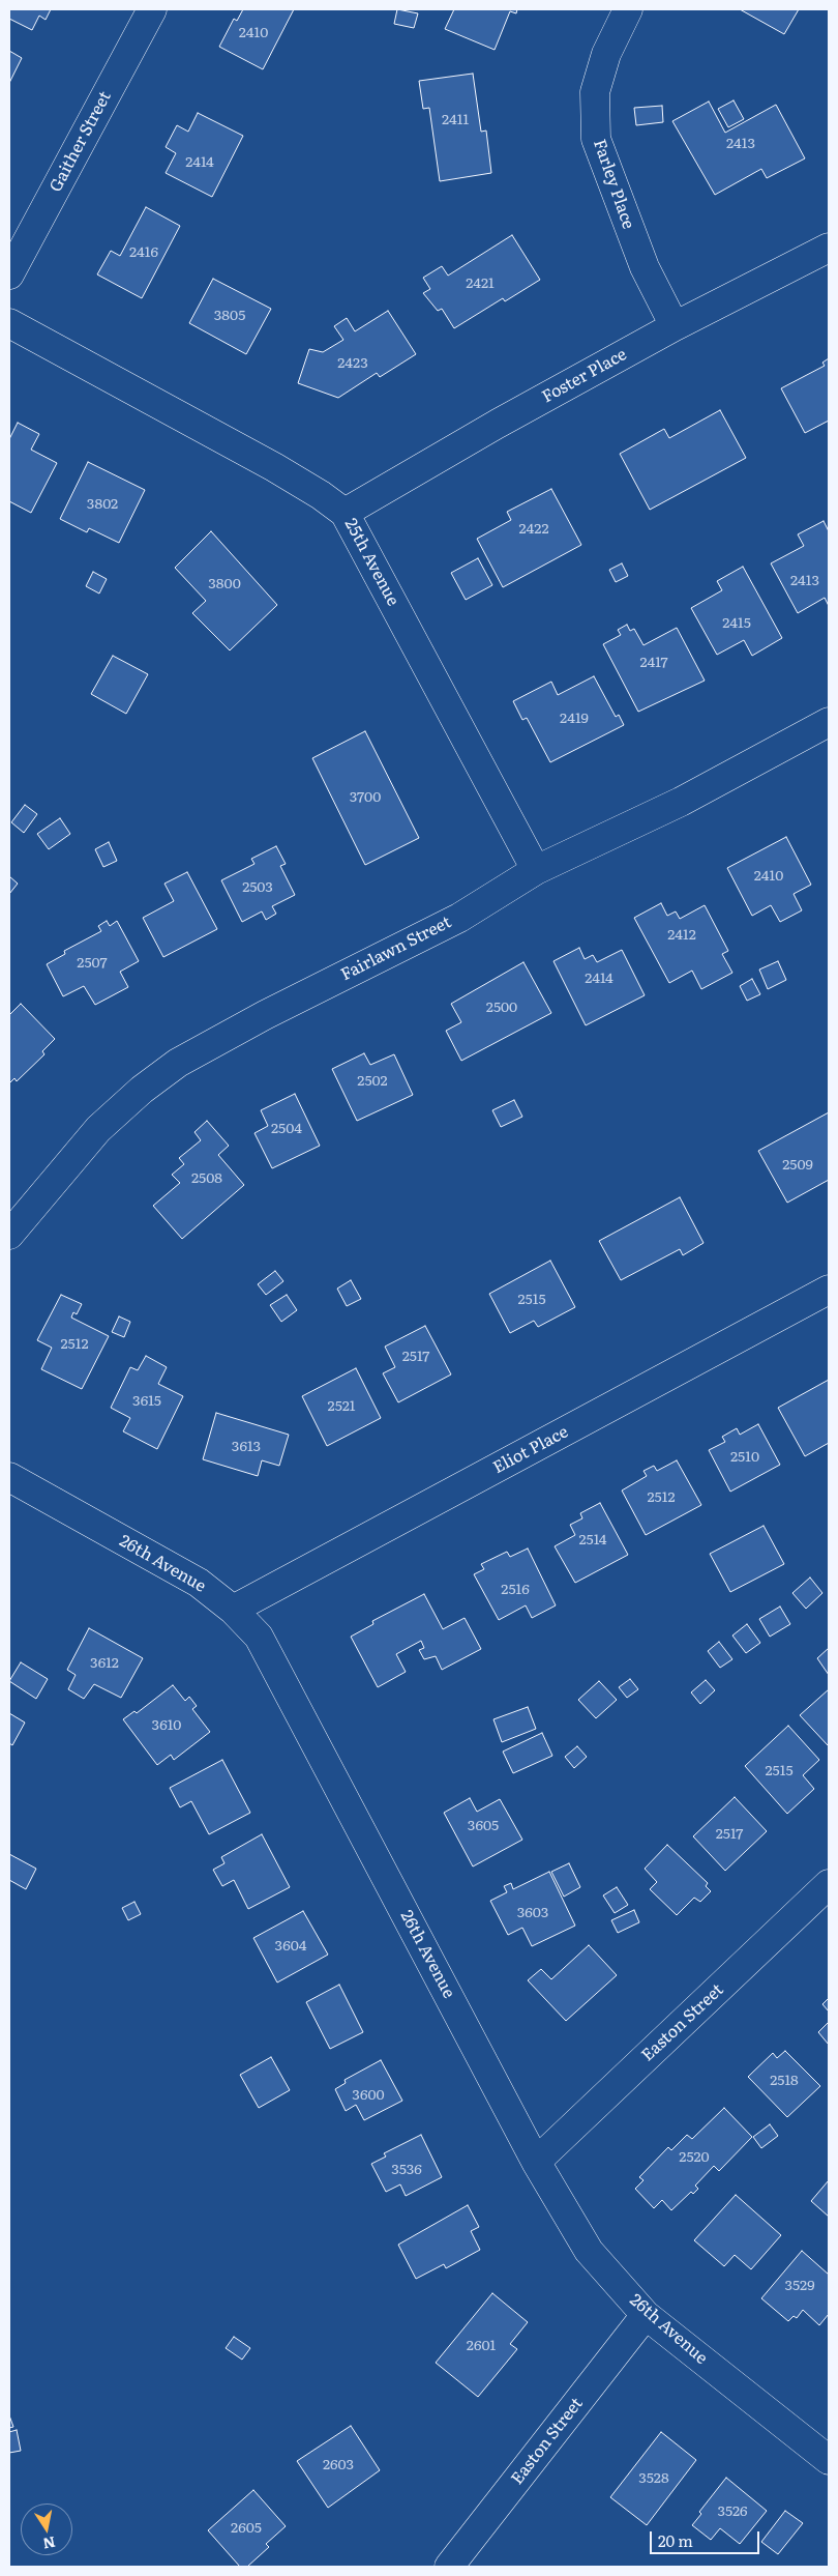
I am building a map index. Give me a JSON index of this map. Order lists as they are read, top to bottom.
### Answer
{
  "streets": {
    "street": [
      "Gaither Street",
      "Farley Place",
      "Foster Place",
      "25th Avenue",
      "Fairlawn Street",
      "Eliot Place",
      "26th Avenue",
      "Easton Street"
    ]
  },
  "crossings": [
    ["Farley Place", "Foster Place"],
    ["Foster Place", "25th Avenue"],
    ["25th Avenue", "Fairlawn Street"],
    ["Eliot Place", "26th Avenue"],
    ["26th Avenue", "Easton Street"]
  ],
  "house_numbers": [
    "2410",
    "2411",
    "2413",
    "2414",
    "2416",
    "2421",
    "3805",
    "2423",
    "3802",
    "2422",
    "2413",
    "3800",
    "2415",
    "2417",
    "2419",
    "3700",
    "2410",
    "2503",
    "2412",
    "2507",
    "2414",
    "2500",
    "2502",
    "2504",
    "2509",
    "2508",
    "2515",
    "2512",
    "2517",
    "3615",
    "2521",
    "3613",
    "2510",
    "2512",
    "2514",
    "2516",
    "3612",
    "3610",
    "2515",
    "3605",
    "2517",
    "3603",
    "3604",
    "2518",
    "3600",
    "2520",
    "3536",
    "3529",
    "2601",
    "2603",
    "3528",
    "3526",
    "2605"
  ],
  "scale_bar": "20 m",
  "north": "bottom"
}
